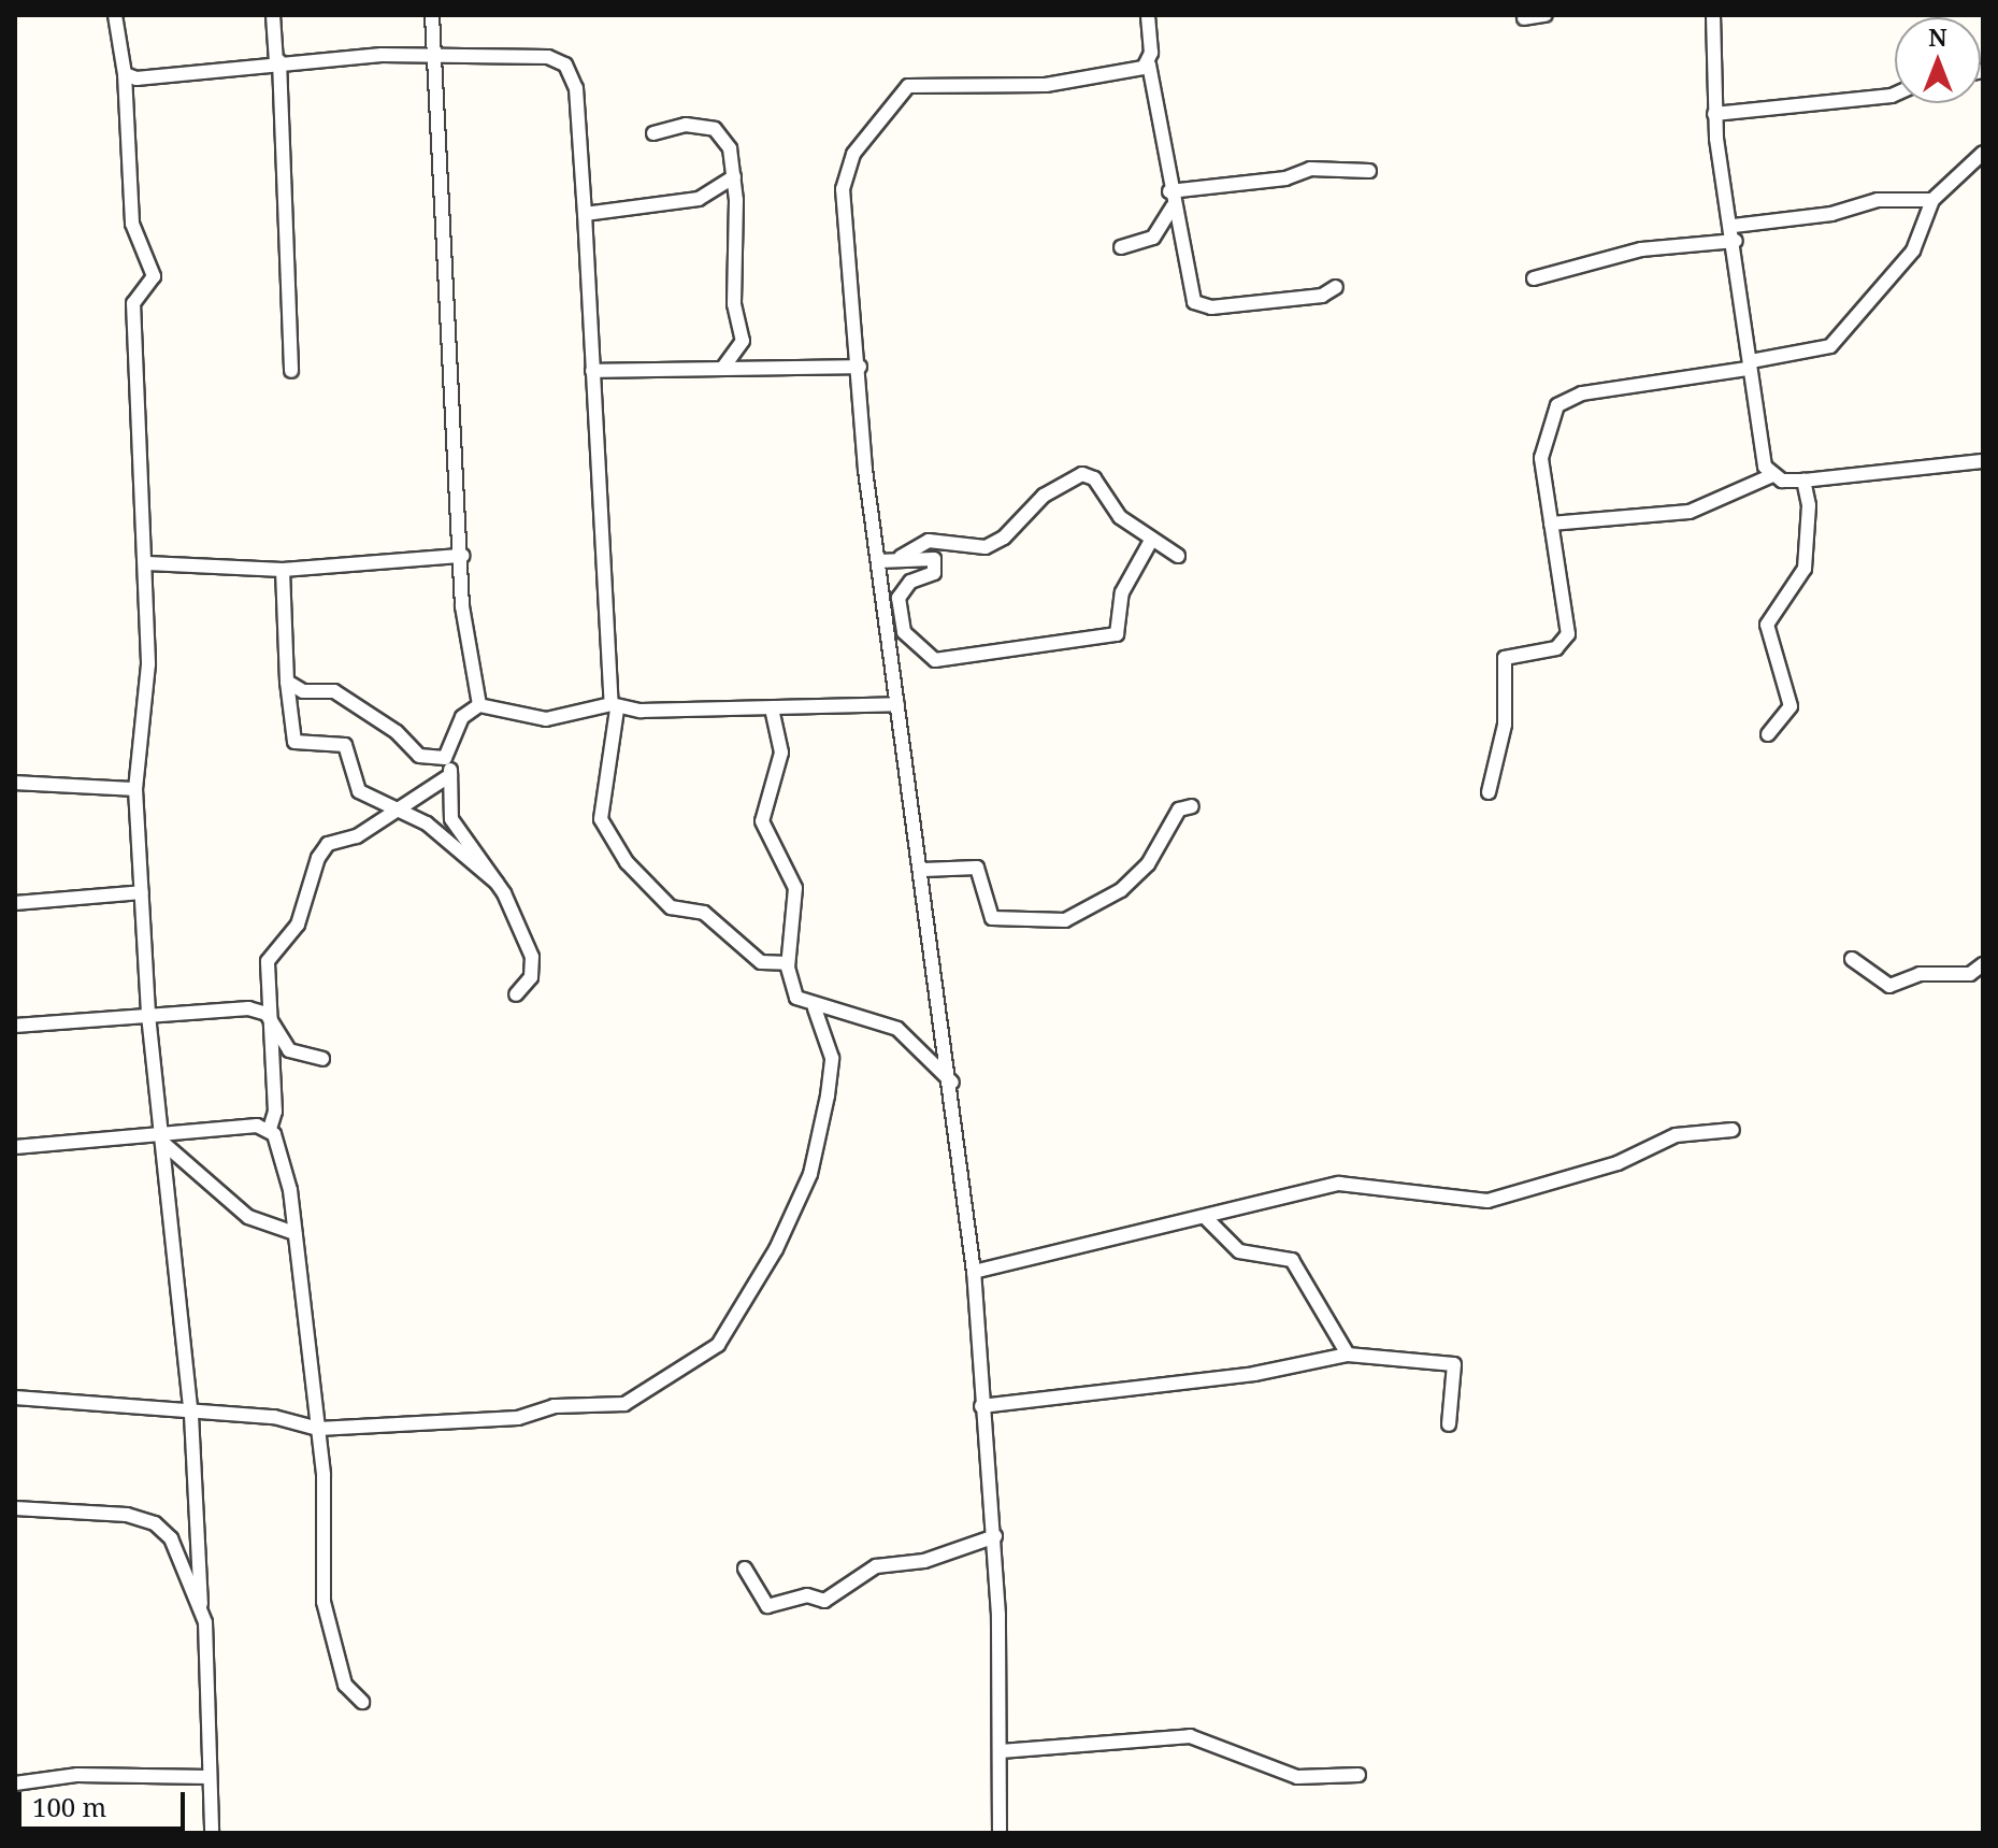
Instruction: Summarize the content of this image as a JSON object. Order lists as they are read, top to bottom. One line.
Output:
{"scale_bar":"100 m","north":"top"}
